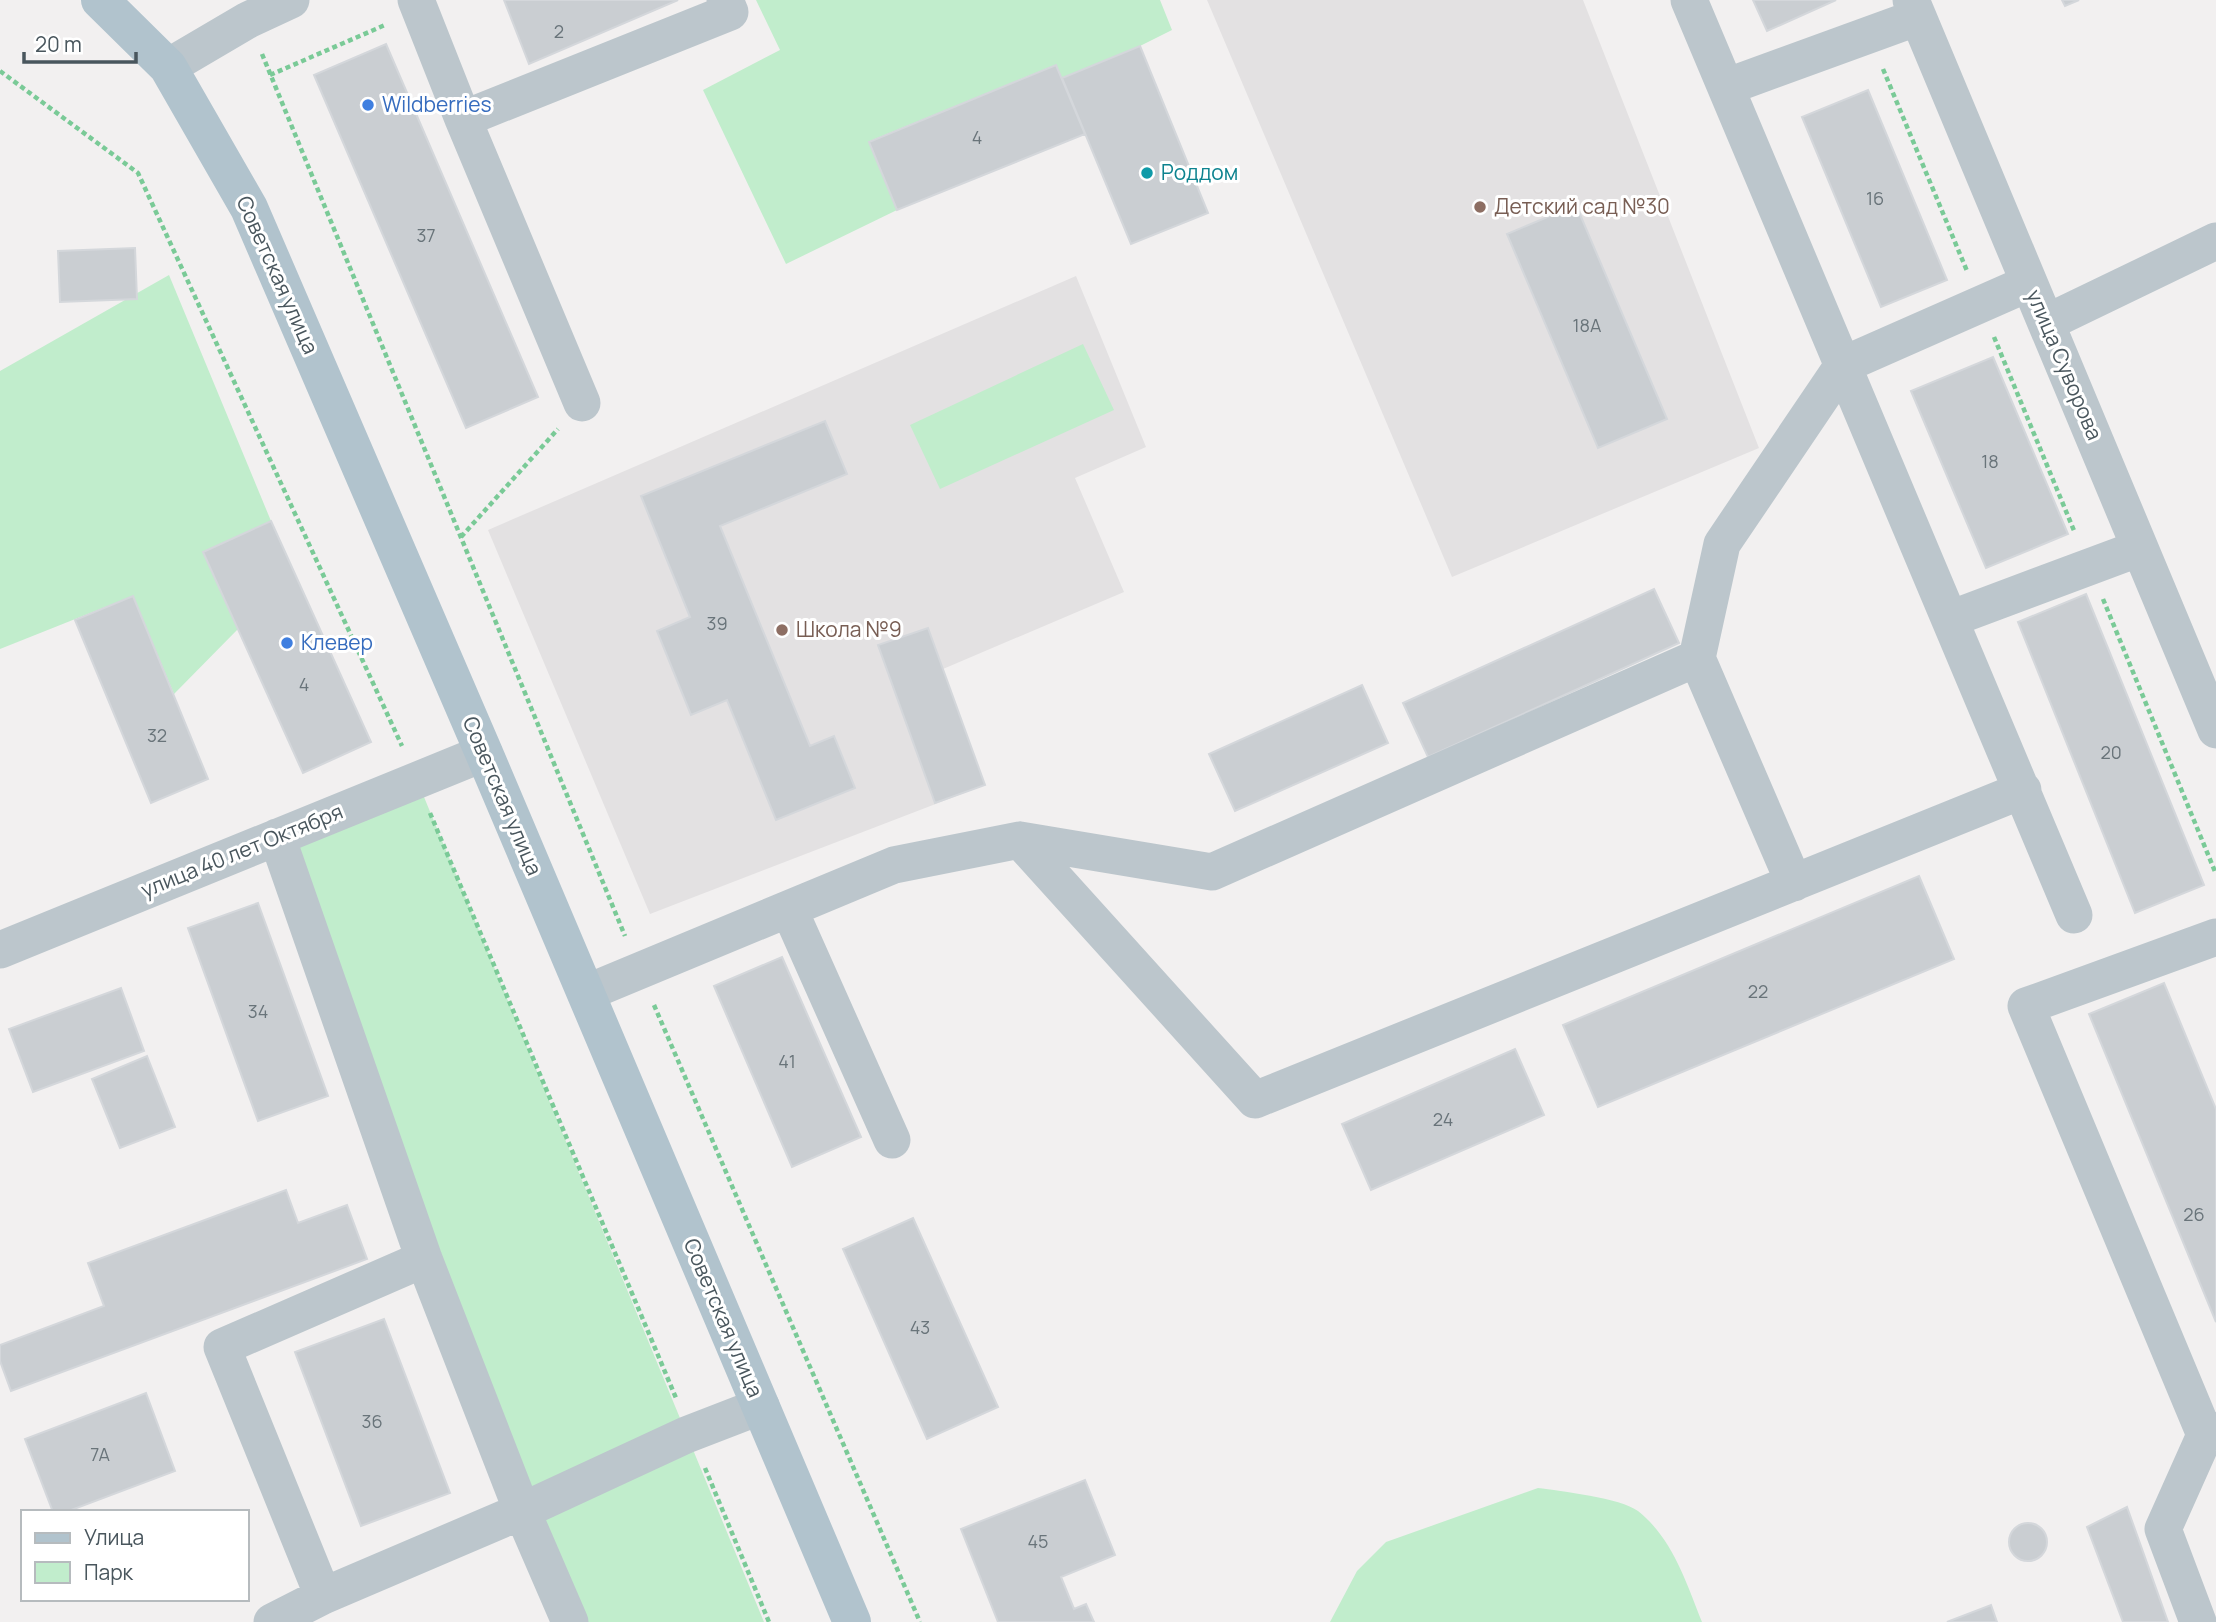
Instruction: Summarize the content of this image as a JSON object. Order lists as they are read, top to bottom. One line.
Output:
{"streets":{"main road":["Советская улица"],"street":["улица Суворова","улица 40 лет Октября"]},"crossings":[["Советская улица","улица 40 лет Октября"]],"places":["Wildberries","Роддом","Детский сад №30","Школа №9","Клевер"],"house_numbers":["2","4","16","37","18А","18","39","4","32","20","22","34","41","24","26","43","36","7А","45"],"legend":["Улица","Парк"],"scale_bar":"20 m"}
